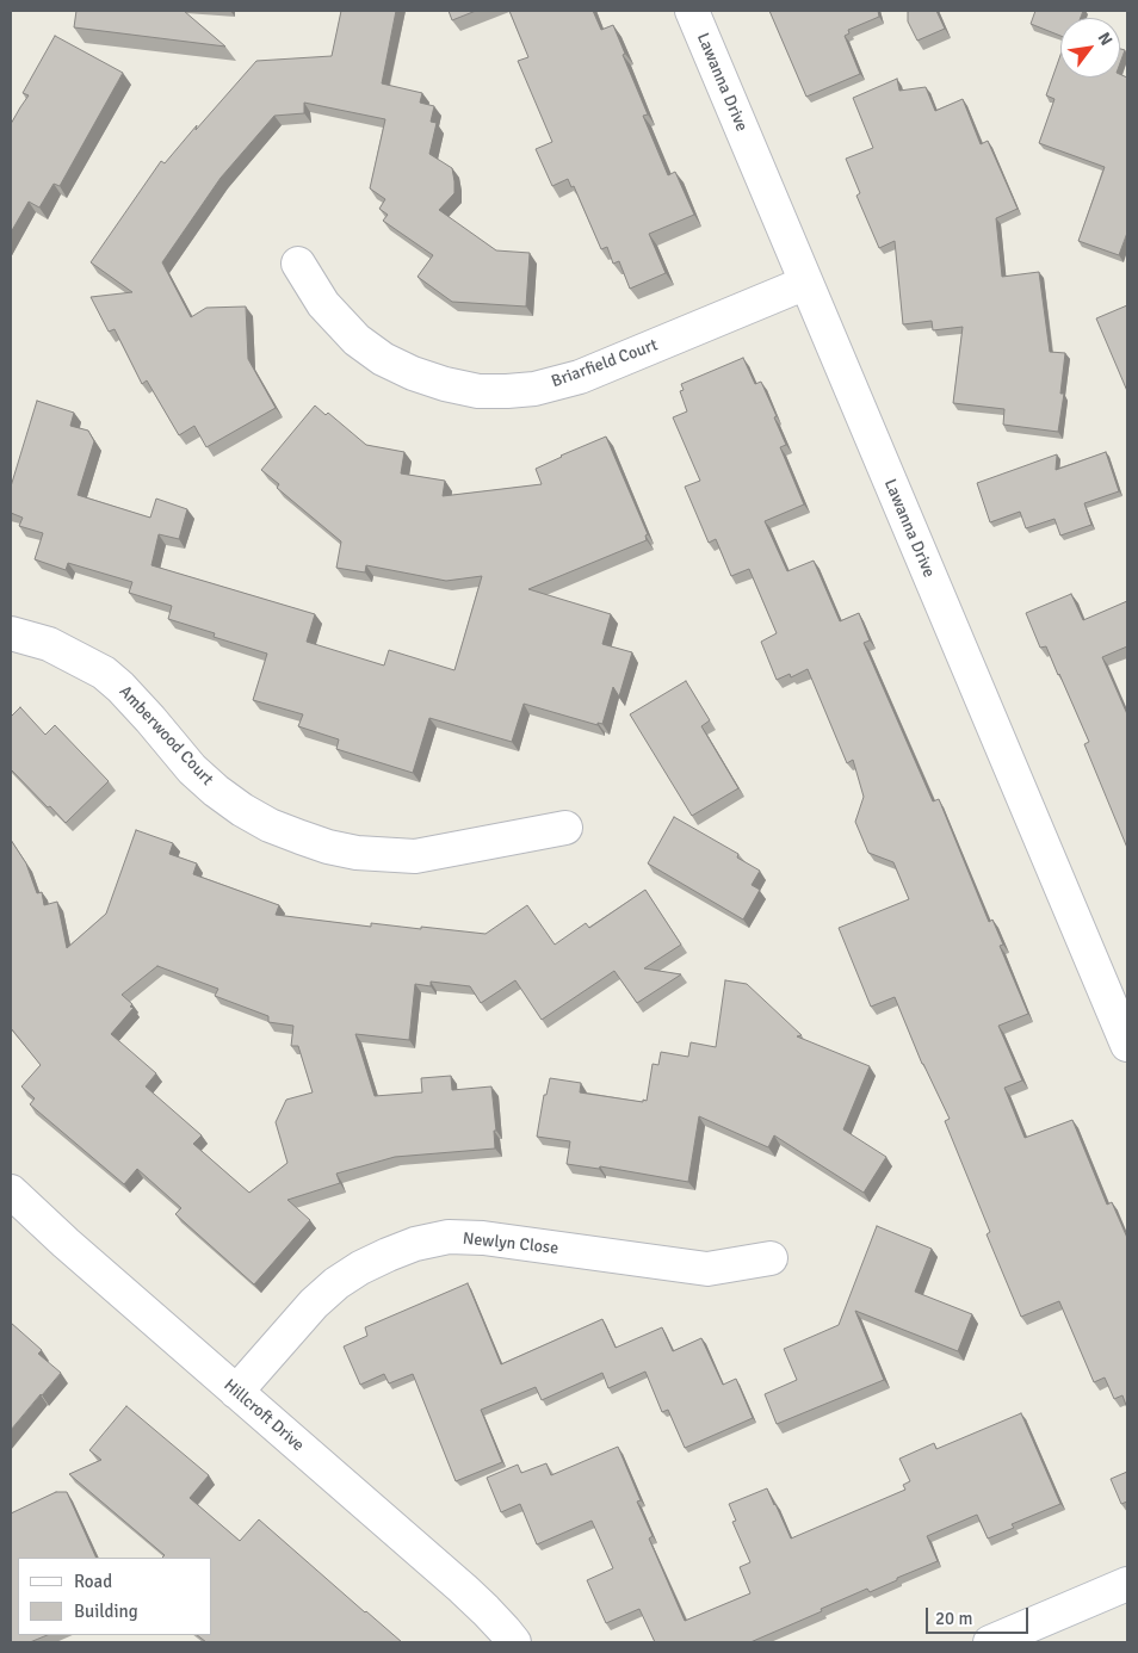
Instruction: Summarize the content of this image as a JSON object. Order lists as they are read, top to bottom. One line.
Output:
{"streets":{"street":["Lawanna Drive","Briarfield Court","Amberwood Court","Newlyn Close","Hillcroft Drive"]},"crossings":[["Lawanna Drive","Briarfield Court"],["Newlyn Close","Hillcroft Drive"]],"legend":["Road","Building"],"scale_bar":"20 m","north":"top right"}
